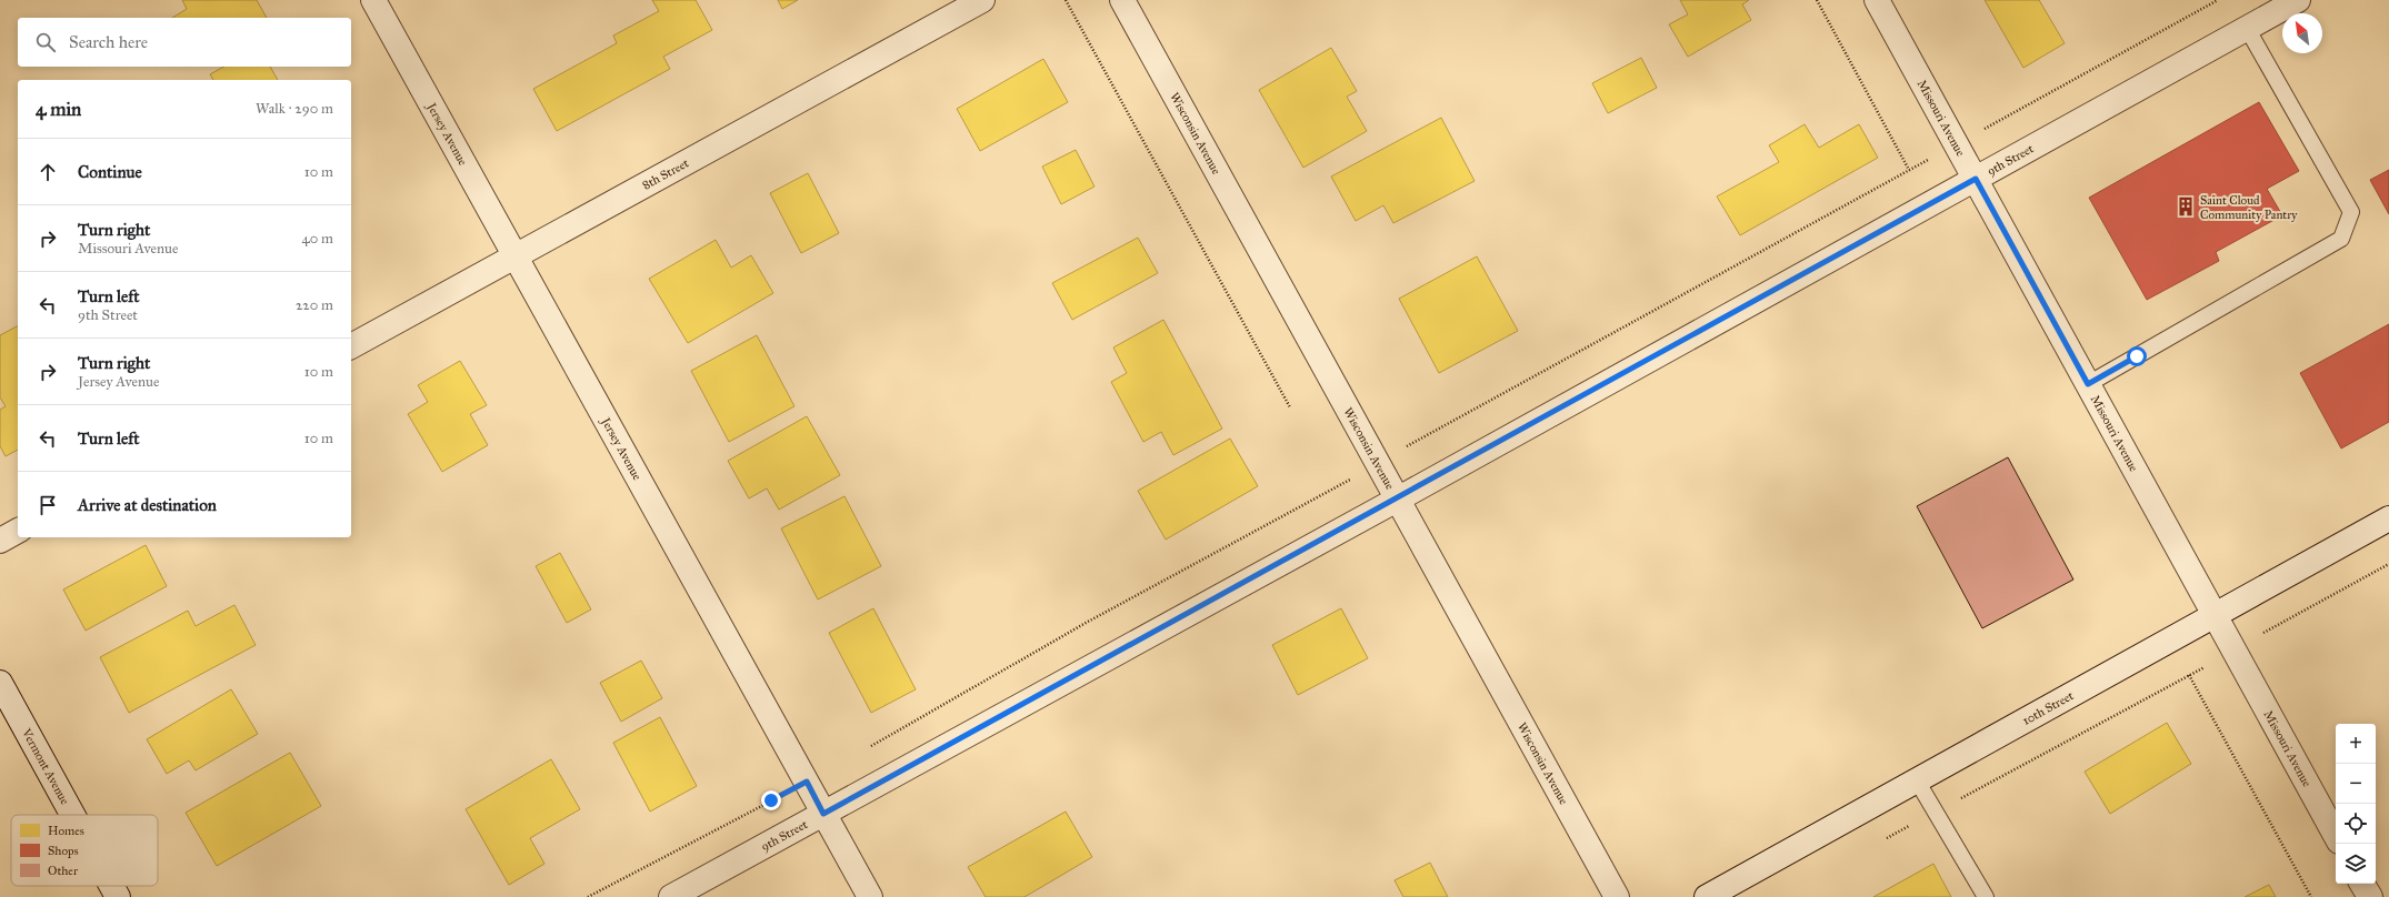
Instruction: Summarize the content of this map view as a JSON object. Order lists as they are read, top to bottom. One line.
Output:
{"streets":{"street":["Missouri Avenue","Wisconsin Avenue","Jersey Avenue","9th Street","8th Street","10th Street","Vermont Avenue"]},"crossings":[["Missouri Avenue","9th Street"],["Missouri Avenue","10th Street"],["Wisconsin Avenue","9th Street"],["Jersey Avenue","9th Street"],["Jersey Avenue","8th Street"]],"places":{"building":["Saint Cloud Community Pantry"]},"legend":["Homes","Shops","Other"],"north":"top left","page":{"search":"Search here","heading":["4 min","Walk · 290 m"],"list":[["Continue","10 m"],["Turn right","Missouri Avenue","40 m"],["Turn left","9th Street","220 m"],["Turn right","Jersey Avenue","10 m"],["Turn left","10 m"],"Arrive at destination"],"map_buttons":["+","−"]}}
